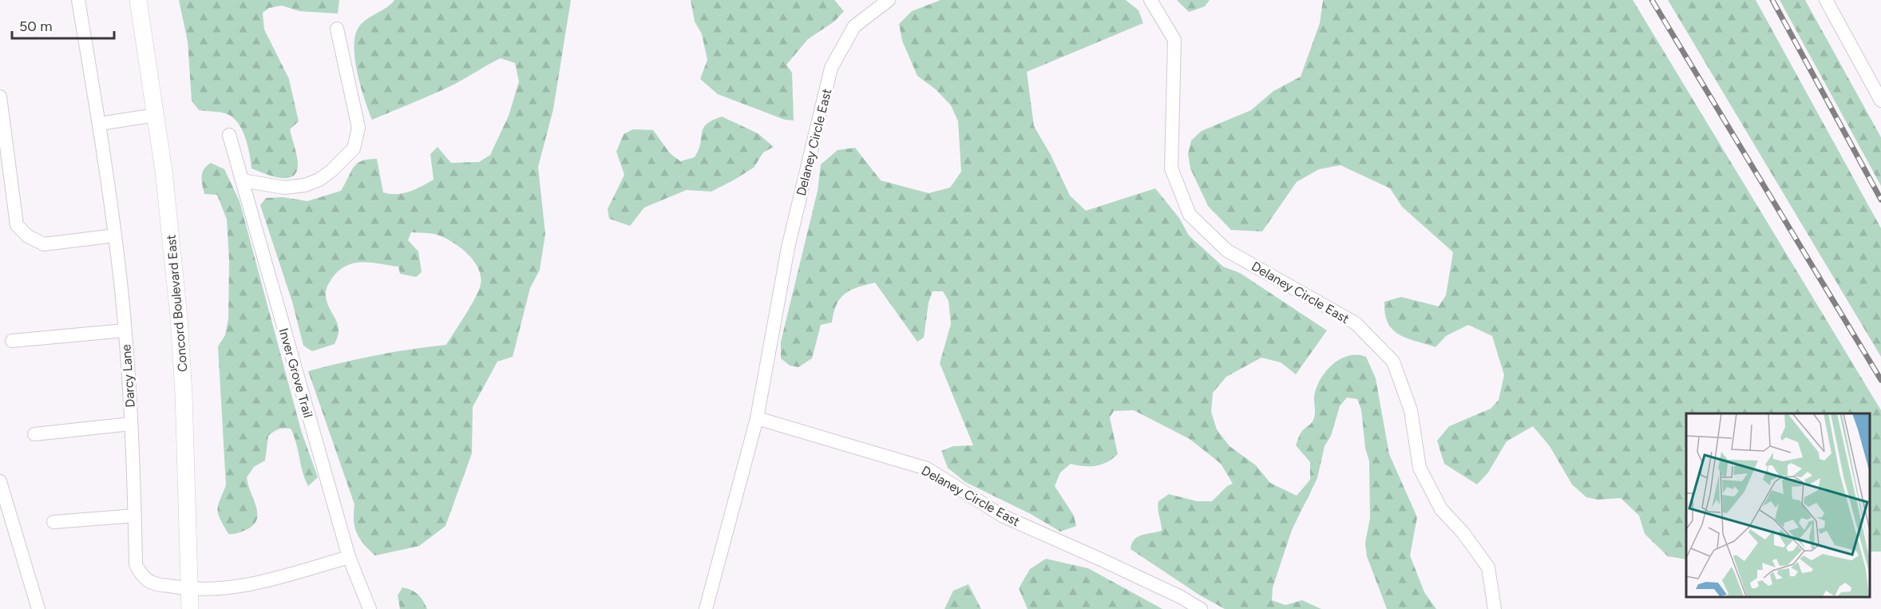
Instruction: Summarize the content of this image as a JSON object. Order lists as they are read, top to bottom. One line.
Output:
{"streets":{"main road":["Concord Boulevard East"],"street":["Delaney Circle East","Inver Grove Trail","Darcy Lane"]},"crossings":[["Concord Boulevard East","Darcy Lane"],["Inver Grove Trail","Darcy Lane"]],"scale_bar":"50 m"}
